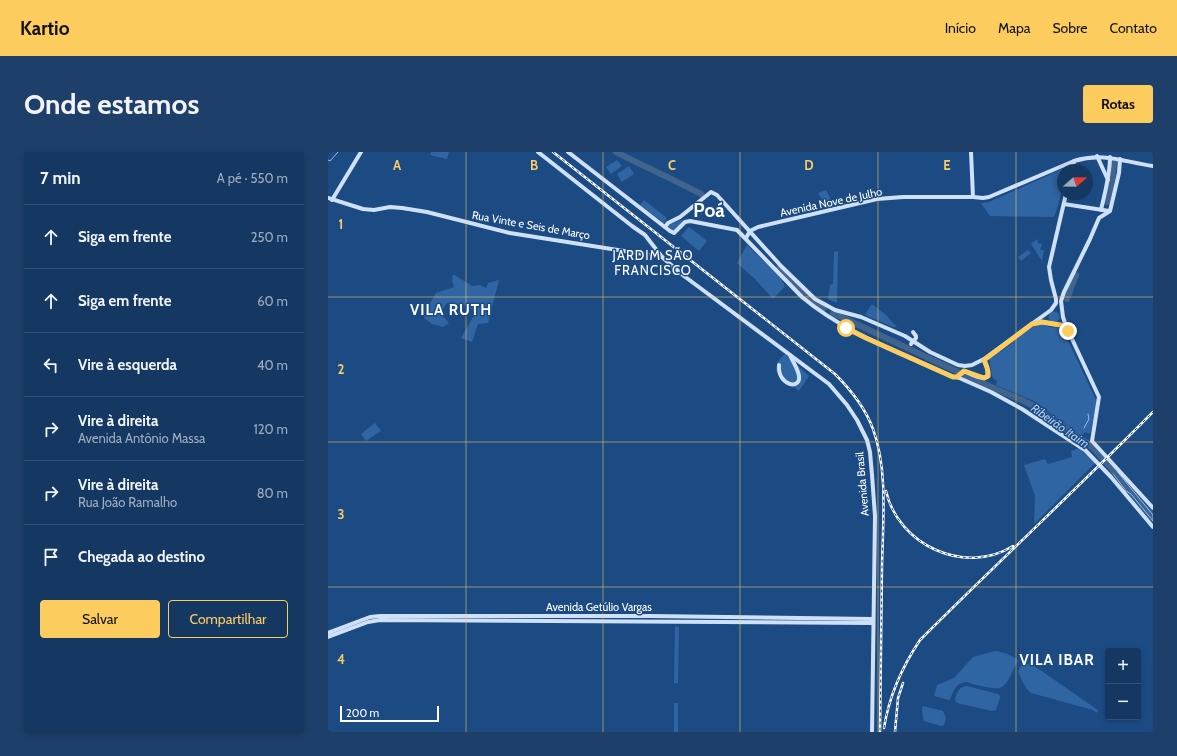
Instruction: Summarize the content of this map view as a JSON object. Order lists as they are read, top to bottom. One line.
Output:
{"streets":{"main road":["Avenida Nove de Julho","Rua Vinte e Seis de Março","Avenida Brasil","Avenida Getúlio Vargas"]},"crossings":[["Rua Vinte e Seis de Março","Avenida Brasil"],["Avenida Brasil","Avenida Getúlio Vargas"]],"districts":["Poá","JARDIM SÃO FRANCISCO","VILA RUTH","VILA IBAR"],"water":["Ribeirão Itaim"],"scale_bar":"200 m","north":"right","page":{"header":"Kartio","nav":["Início","Mapa","Sobre","Contato"],"buttons":["Rotas",["Salvar","Compartilhar"]],"title":"Onde estamos","heading":["7 min","A pé · 550 m"],"list":[["Siga em frente","250 m"],["Siga em frente","60 m"],["Vire à esquerda","40 m"],["Vire à direita","Avenida Antônio Massa","120 m"],["Vire à direita","Rua João Ramalho","80 m"],"Chegada ao destino"],"map_buttons":["+","−"],"scale":"200 m"},"grid":{"columns":["A","B","C","D","E"],"rows":["1","2","3","4"]}}
